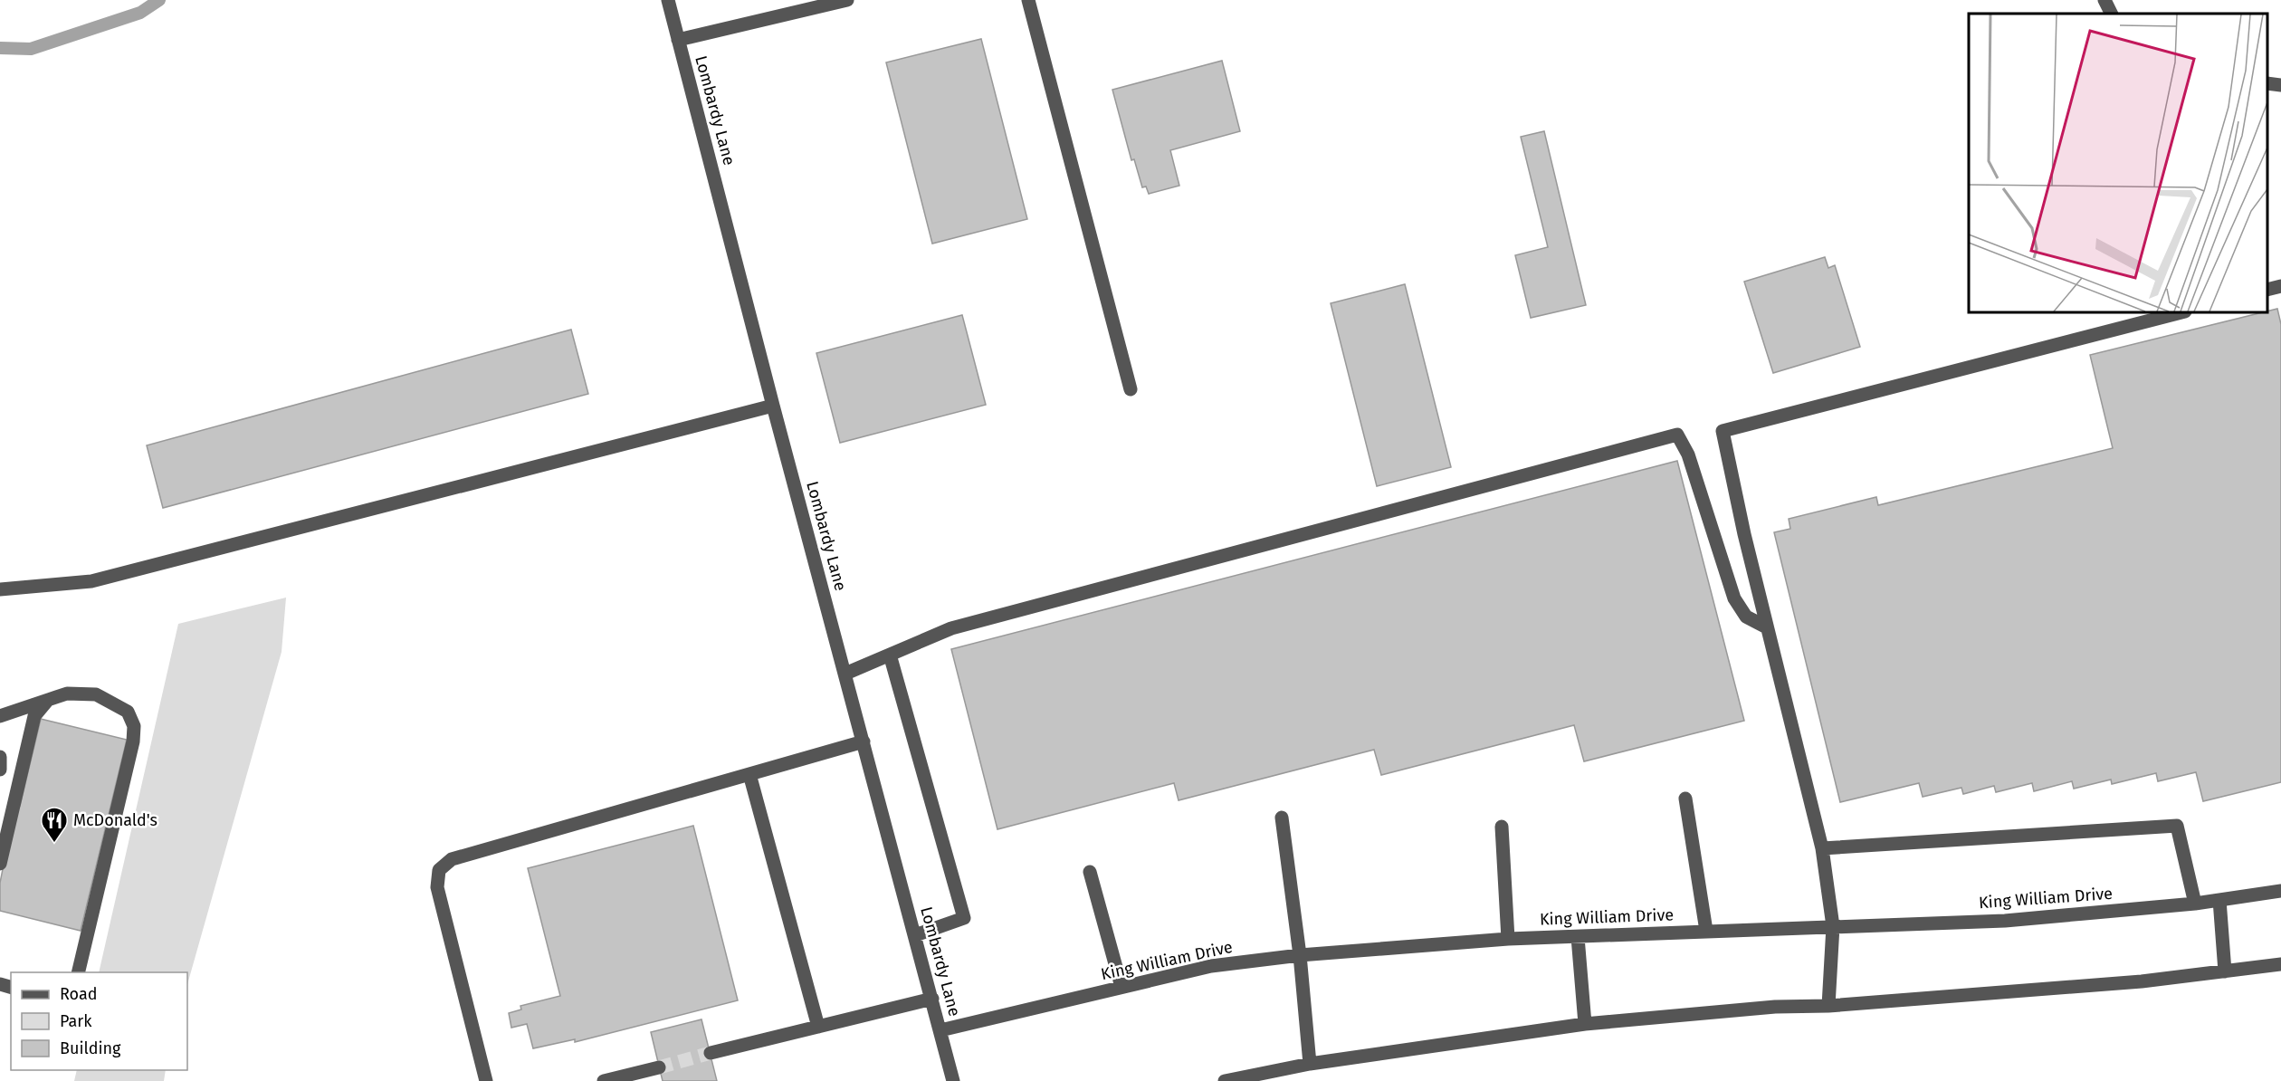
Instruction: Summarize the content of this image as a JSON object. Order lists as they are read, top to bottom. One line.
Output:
{"streets":{"street":["Lombardy Lane","King William Drive"]},"crossings":[["Lombardy Lane","King William Drive"]],"places":{"restaurant":["McDonald's"]},"legend":["Road","Park","Building"]}
